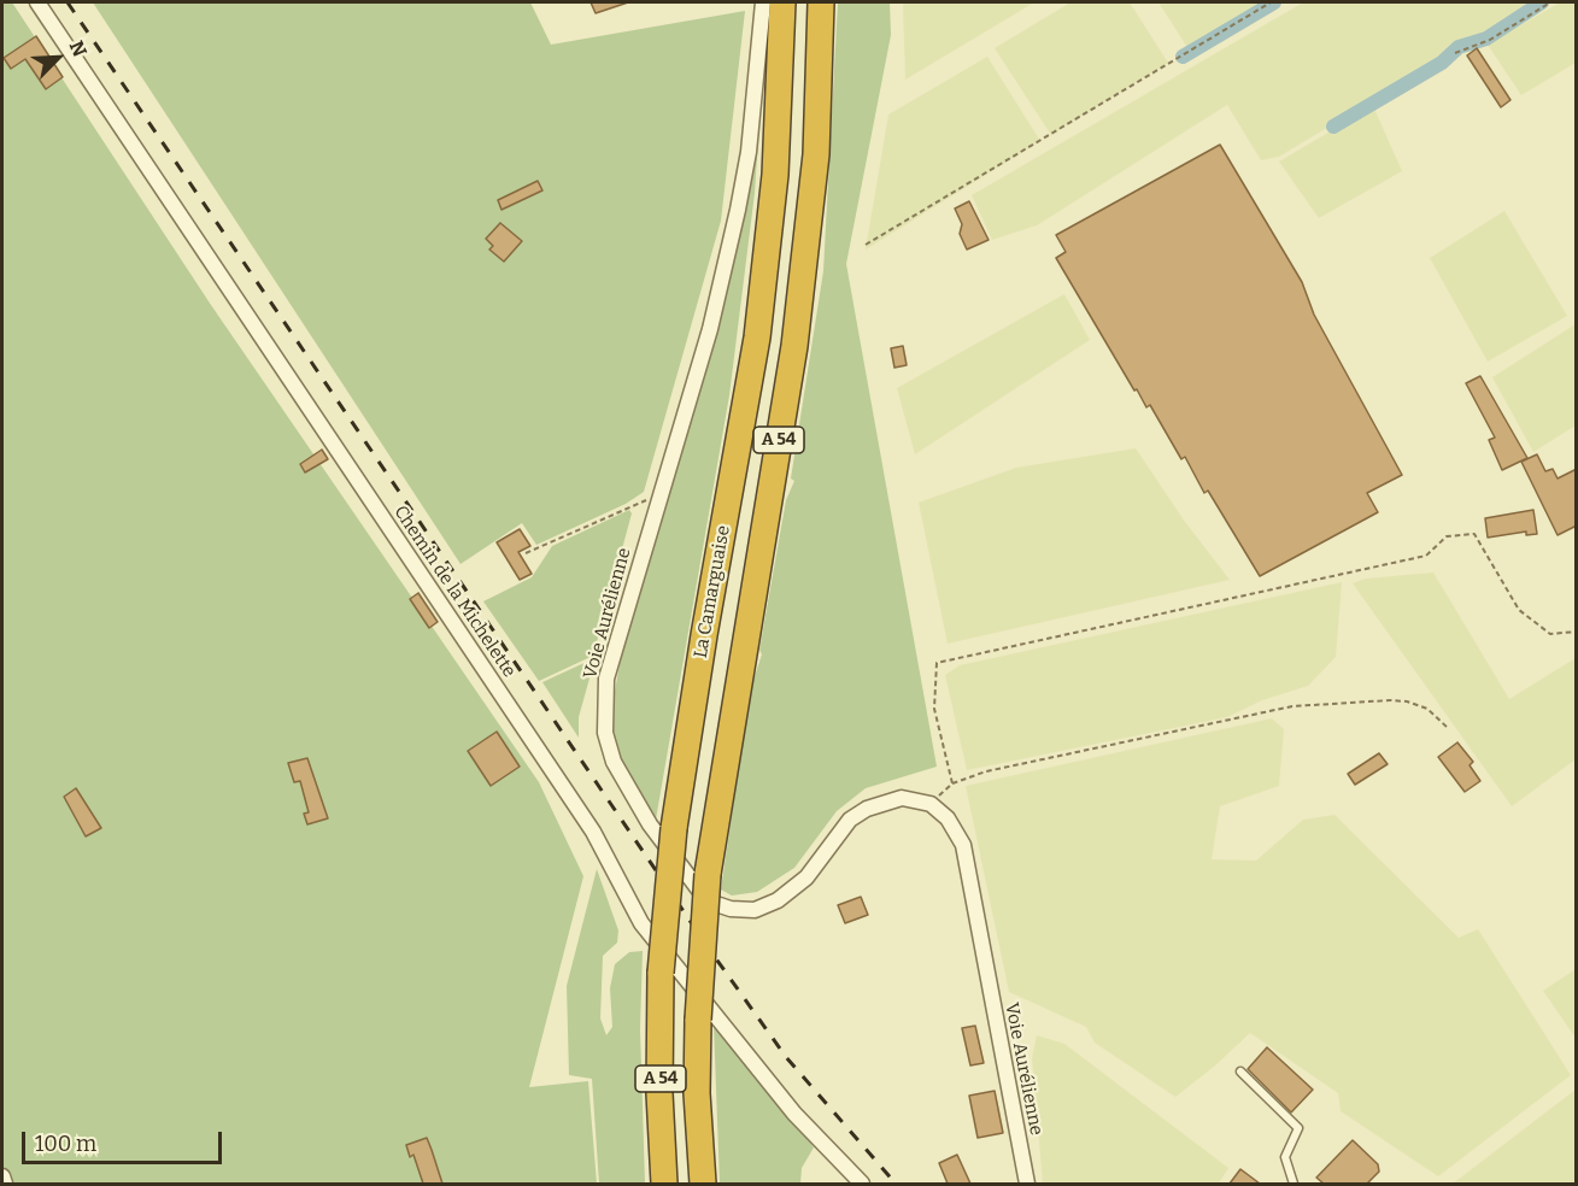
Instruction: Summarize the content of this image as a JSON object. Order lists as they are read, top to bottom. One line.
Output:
{"streets":{"highway":["A 54","La Camarguaise"],"street":["Chemin de la Michelette","Voie Aurélienne"]},"scale_bar":"100 m","north":"top right"}
